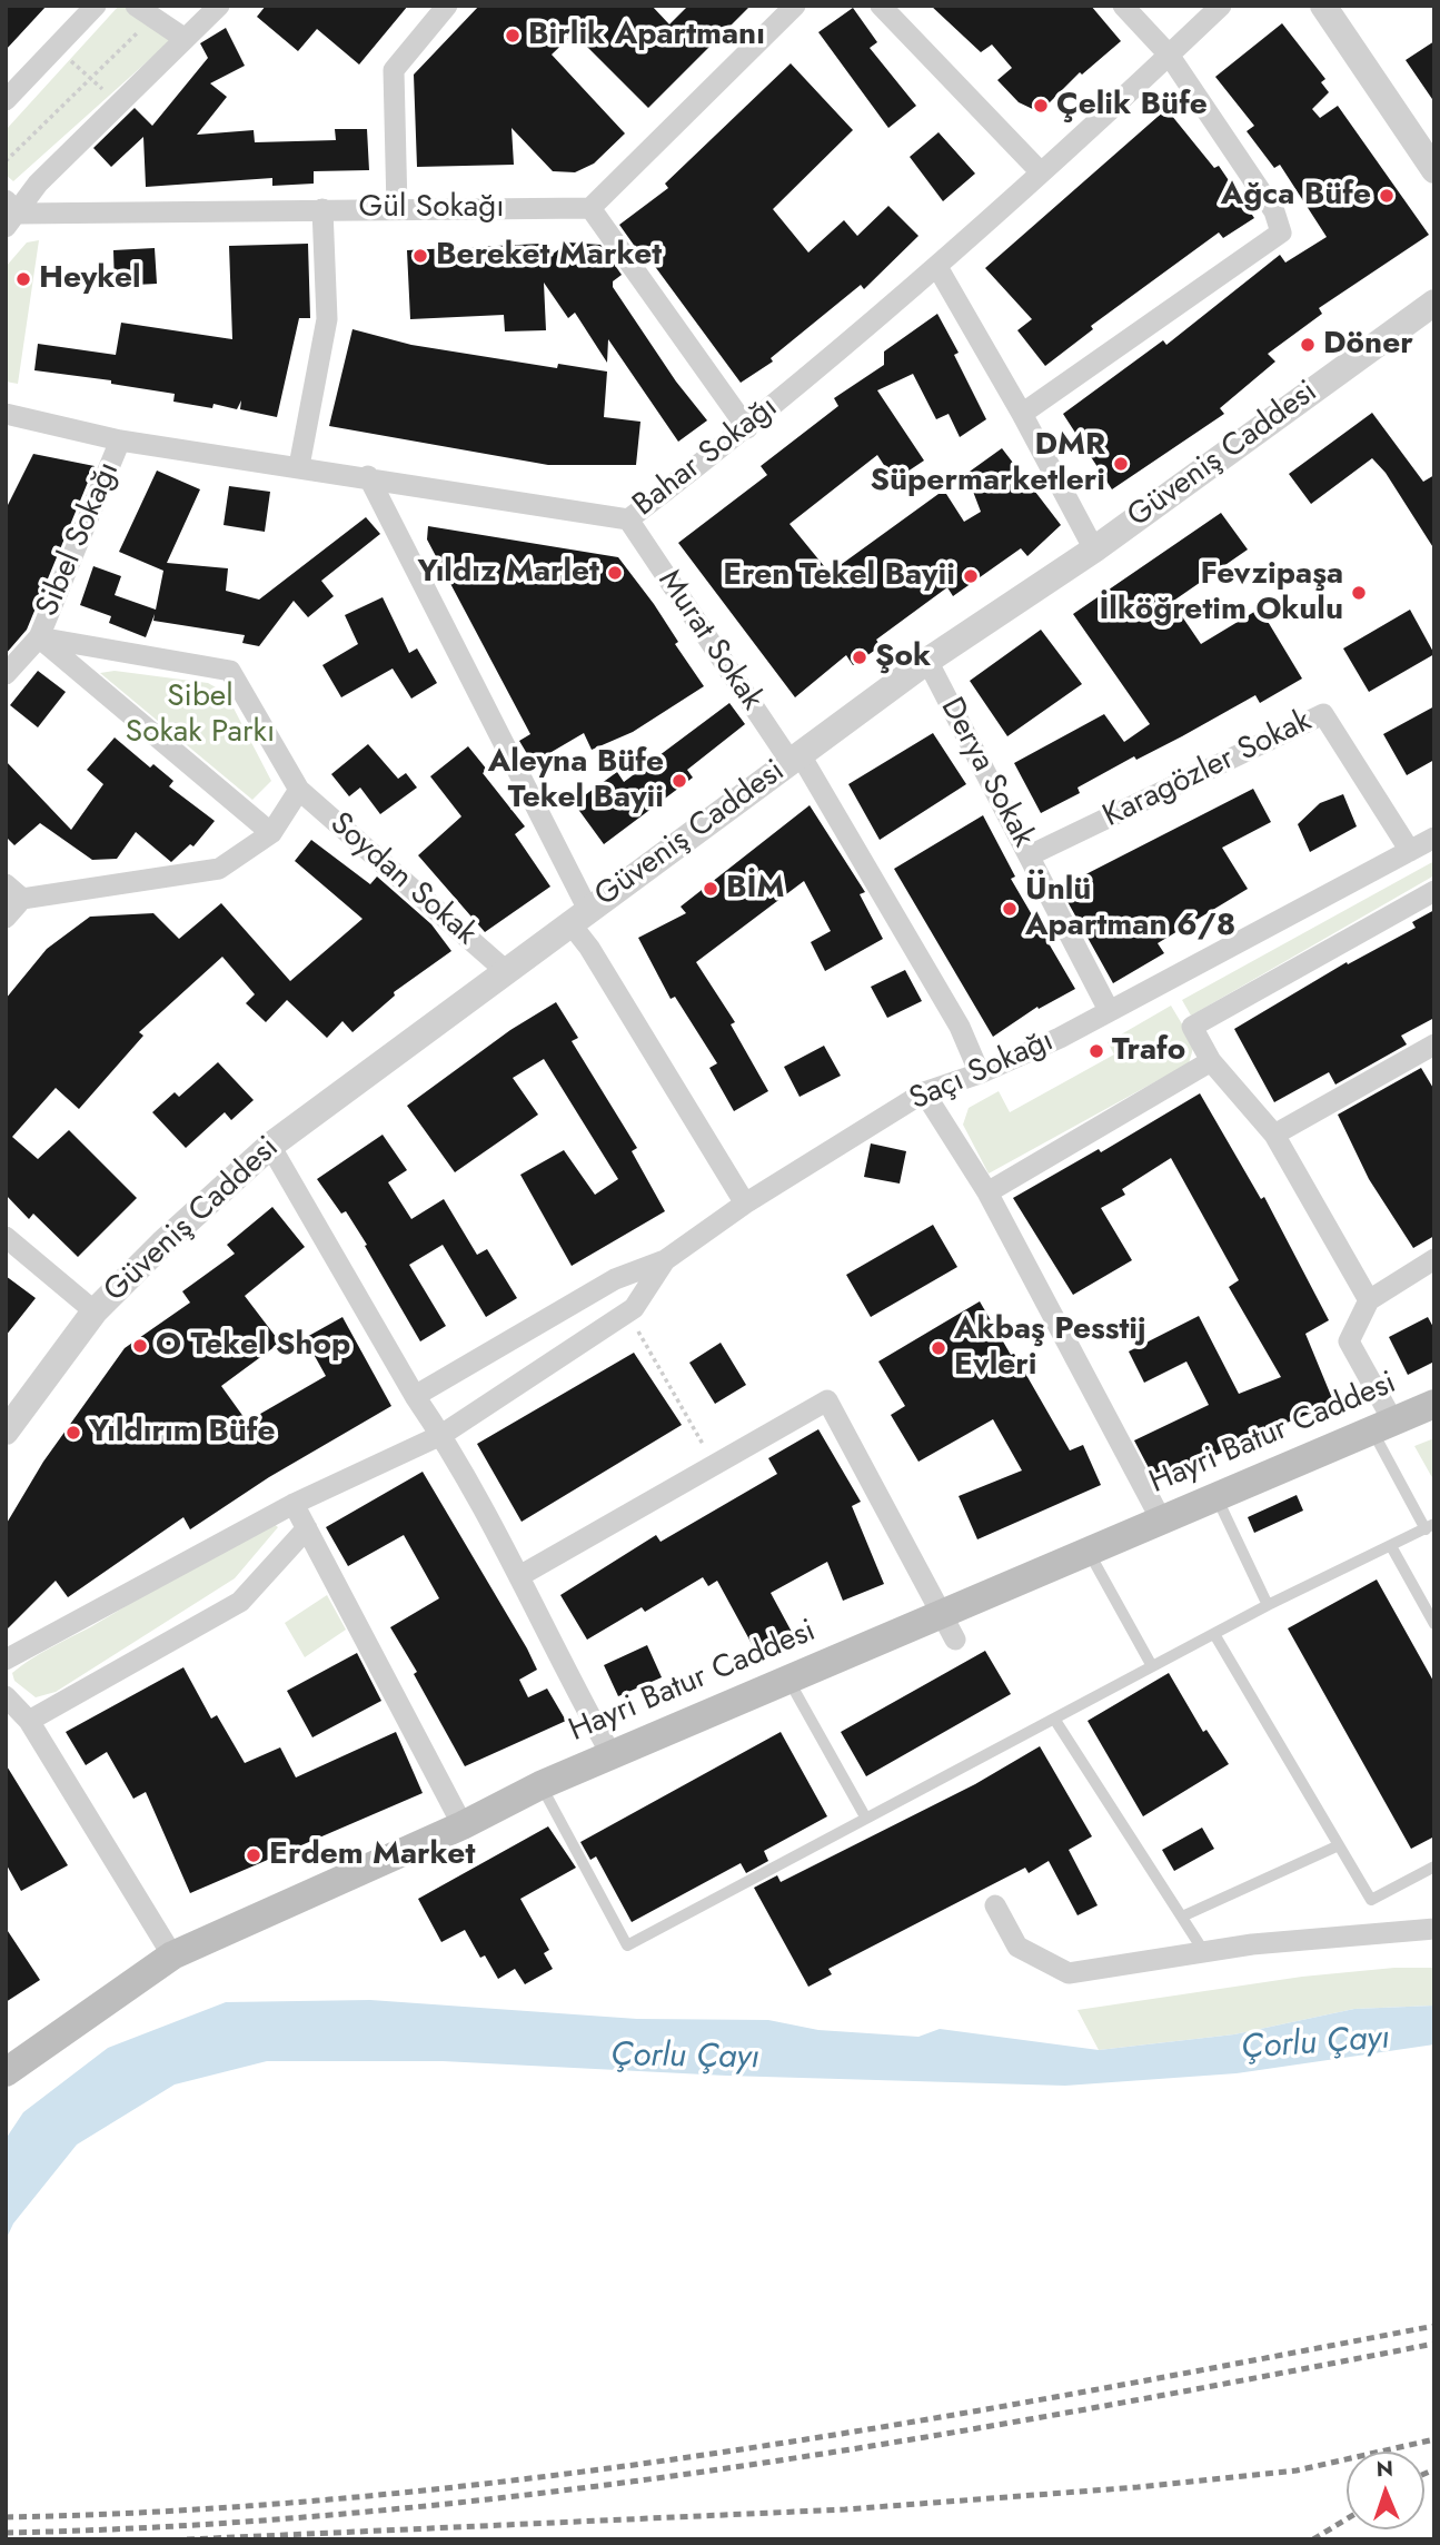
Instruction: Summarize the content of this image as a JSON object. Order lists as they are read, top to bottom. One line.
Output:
{"streets":{"main road":["Hayri Batur Caddesi"],"street":["Gül Sokağı","Güveniş Caddesi","Bahar Sokağı","Sibel Sokağı","Murat Sokak","Karagözler Sokak","Derya Sokak","Soydan Sokak","Saçı Sokağı"]},"crossings":[["Güveniş Caddesi","Murat Sokak"],["Güveniş Caddesi","Derya Sokak"],["Güveniş Caddesi","Soydan Sokak"],["Bahar Sokağı","Sibel Sokağı"],["Bahar Sokağı","Murat Sokak"],["Sibel Sokağı","Soydan Sokak"],["Murat Sokak","Saçı Sokağı"],["Karagözler Sokak","Derya Sokak"],["Karagözler Sokak","Saçı Sokağı"],["Derya Sokak","Saçı Sokağı"]],"water":["Çorlu Çayı"],"parks":["Sibel Sokak Parkı"],"places":["Birlik Apartmanı","Çelik Büfe","Ağca Büfe","Bereket Market","Heykel","Döner","DMR Süpermarketleri","Yıldız Marlet","Eren Tekel Bayii","Fevzipaşa İlköğretim Okulu","Şok","Aleyna Büfe Tekel Bayii","BİM","Ünlü Apartman 6/8","Trafo","O Tekel Shop","Akbaş Pesstij Evleri","Yıldırım Büfe","Erdem Market"],"north":"top"}
